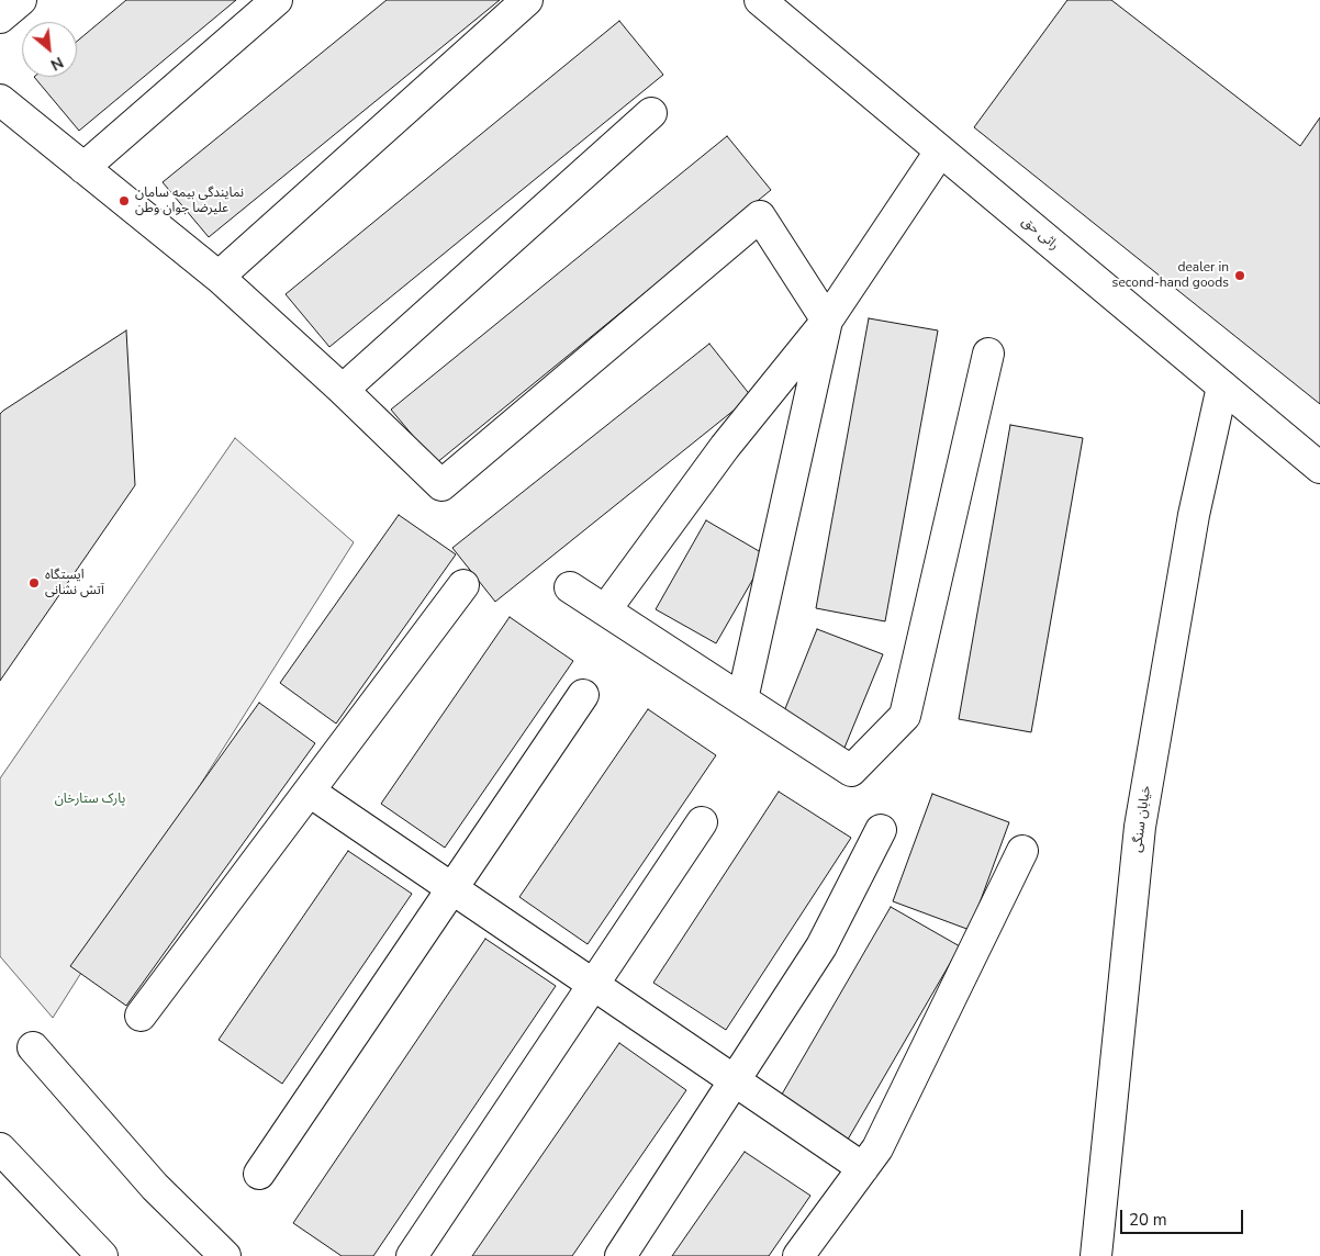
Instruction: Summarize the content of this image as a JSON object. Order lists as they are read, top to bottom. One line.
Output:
{"streets":{"street":["راثی حق","خیابان سنگی"]},"crossings":[["راثی حق","خیابان سنگی"]],"parks":["پارک ستارخان"],"places":["نمایندگی بیمه سامان علیرضا جوان وطن","dealer in second-hand goods","ایستگاه آتش نشانی"],"scale_bar":"20 m","north":"bottom right"}
